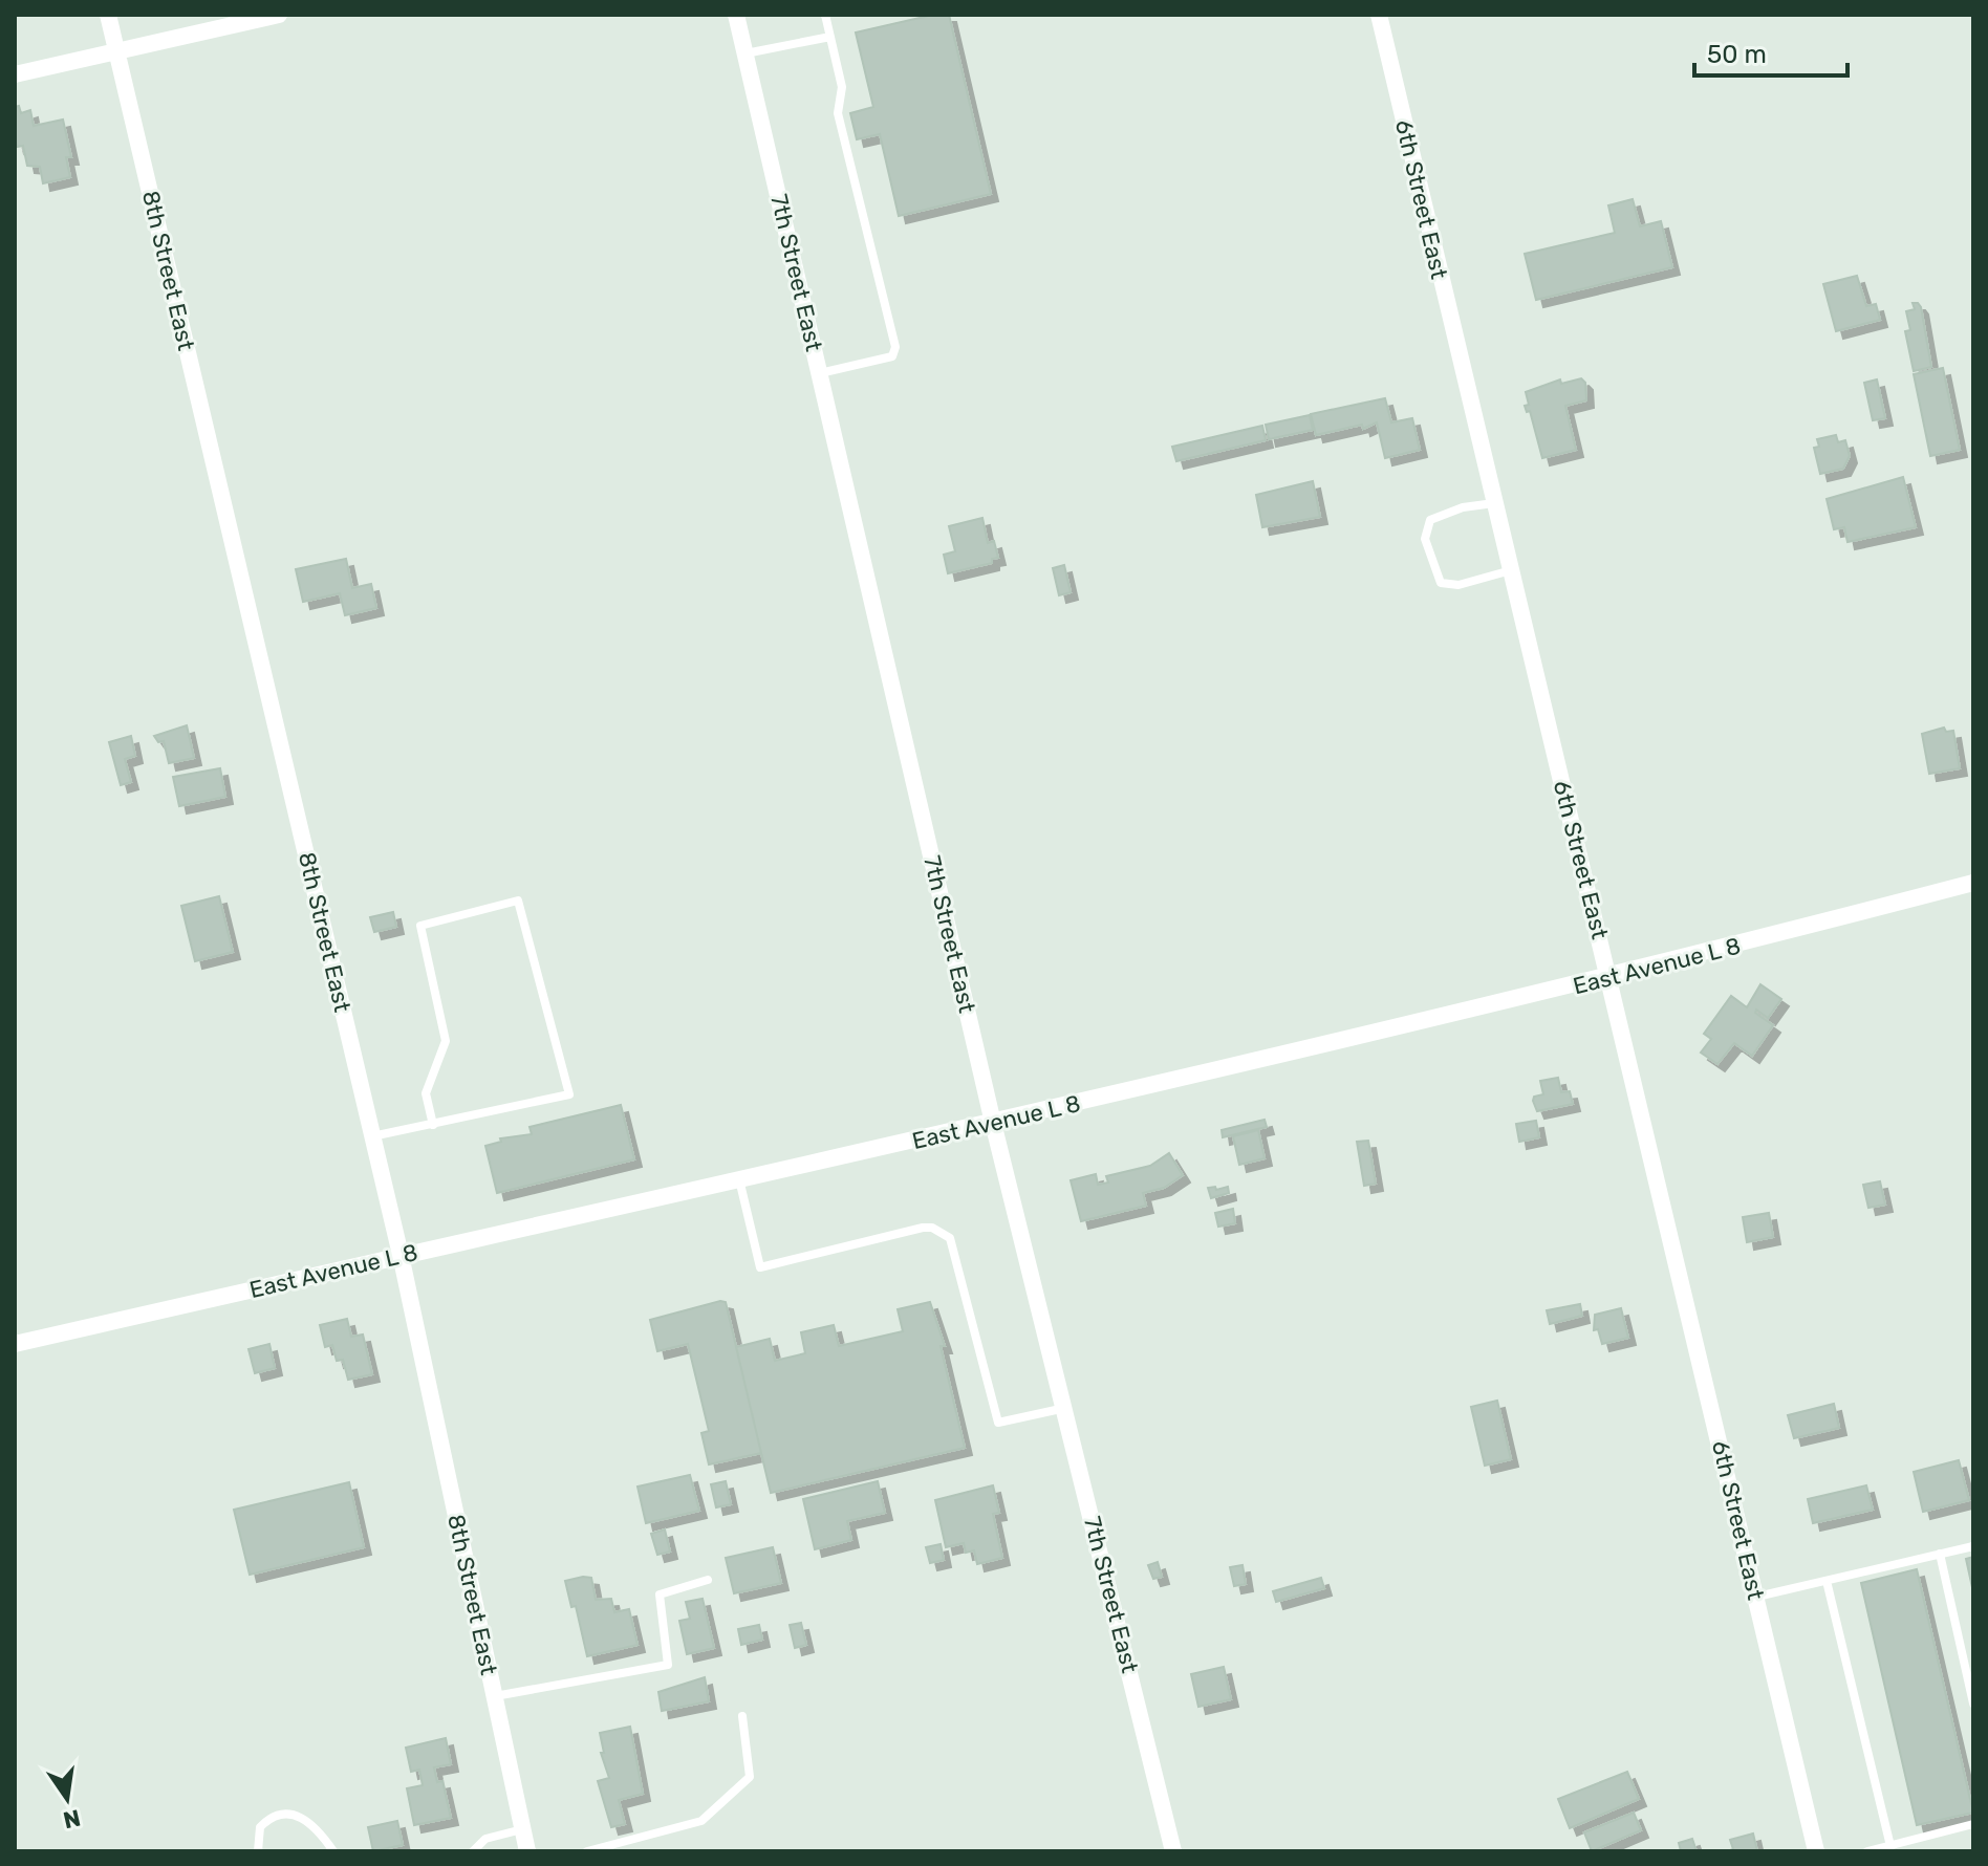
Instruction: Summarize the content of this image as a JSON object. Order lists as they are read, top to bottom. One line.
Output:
{"streets":{"street":["6th Street East","8th Street East","7th Street East","East Avenue L 8"]},"crossings":[["6th Street East","East Avenue L 8"],["8th Street East","East Avenue L 8"],["7th Street East","East Avenue L 8"]],"scale_bar":"50 m","north":"bottom"}
